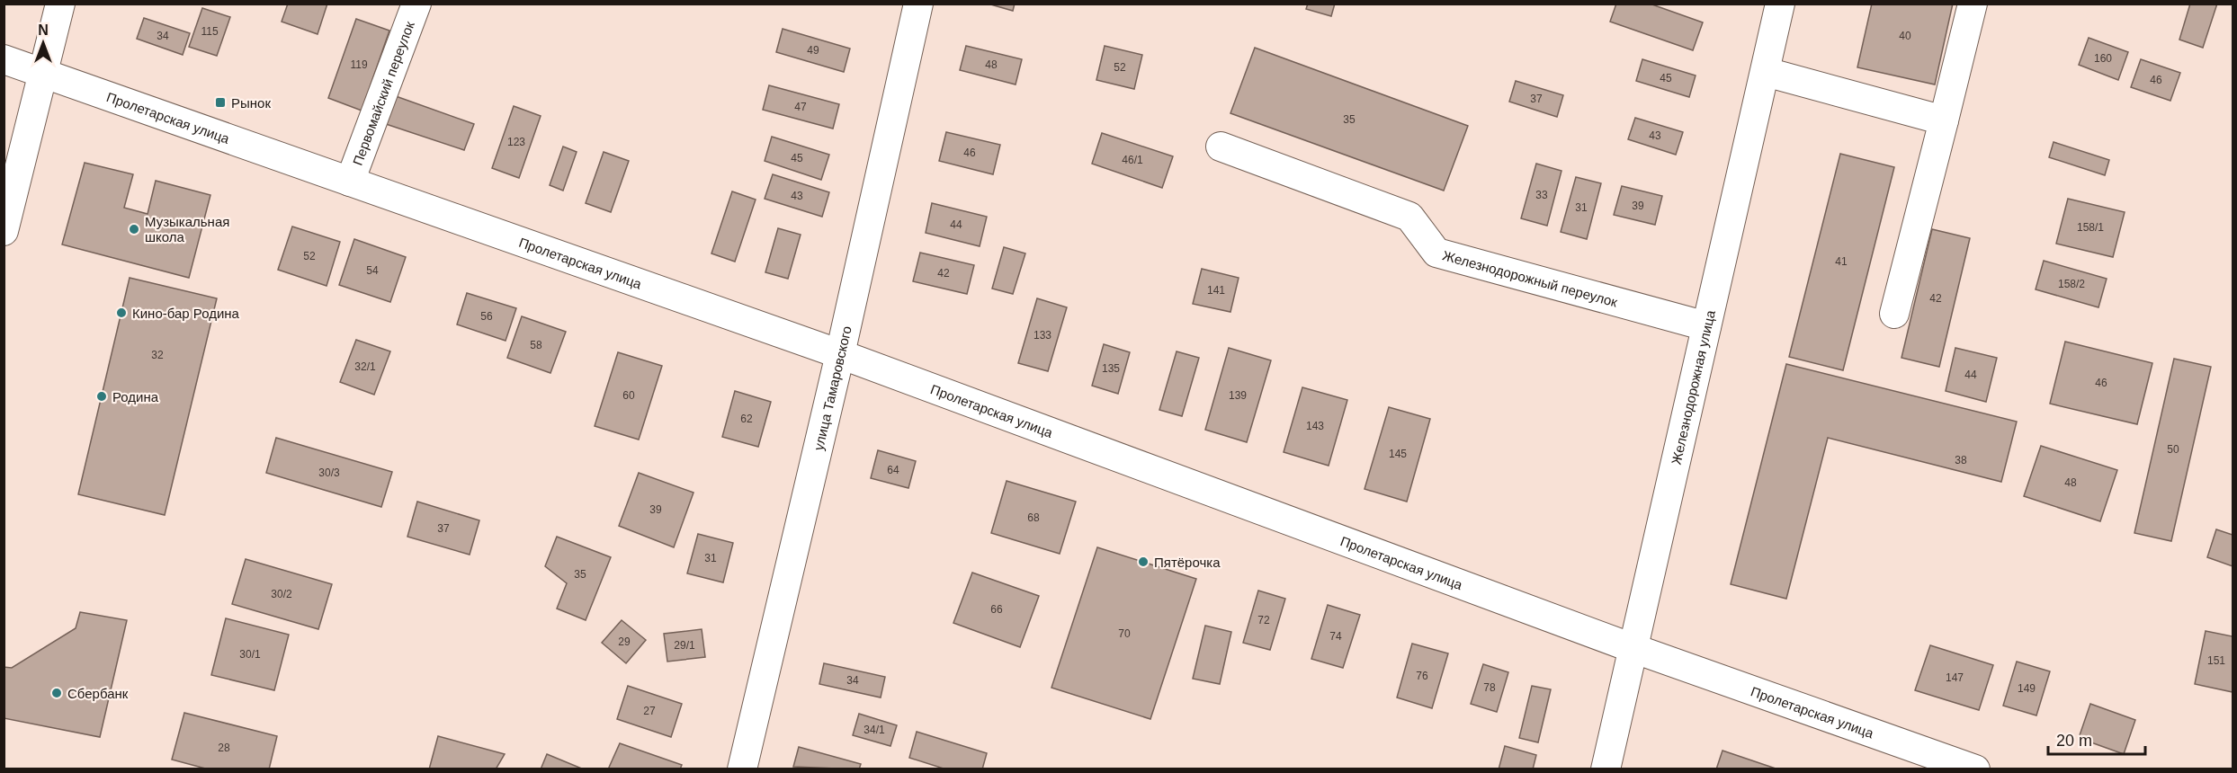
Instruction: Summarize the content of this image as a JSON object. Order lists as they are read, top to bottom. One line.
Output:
{"streets":{"street":["Первомайский переулок","Пролетарская улица","Железнодорожный переулок","Железнодорожная улица","улица Тамаровского"]},"crossings":[["Первомайский переулок","Пролетарская улица"],["Пролетарская улица","Железнодорожная улица"],["Пролетарская улица","улица Тамаровского"],["Железнодорожный переулок","Железнодорожная улица"]],"places":{"transit":["Рынок"],"other":["Музыкальная школа","Кино-бар Родина","Родина","Пятёрочка","Сбербанк"]},"house_numbers":["115","34","40","49","160","119","48","52","45","46","37","47","35","43","123","46","45","46/1","33","43","39","31","44","158/1","52","41","54","42","158/2","141","42","56","133","58","32","32/1","135","44","46","60","139","62","143","50","145","38","64","30/3","48","39","68","37","31","35","30/2","66","72","70","74","29","29/1","30/1","151","76","147","34","78","149","27","34/1","28"],"scale_bar":"20 m","north":"top"}
